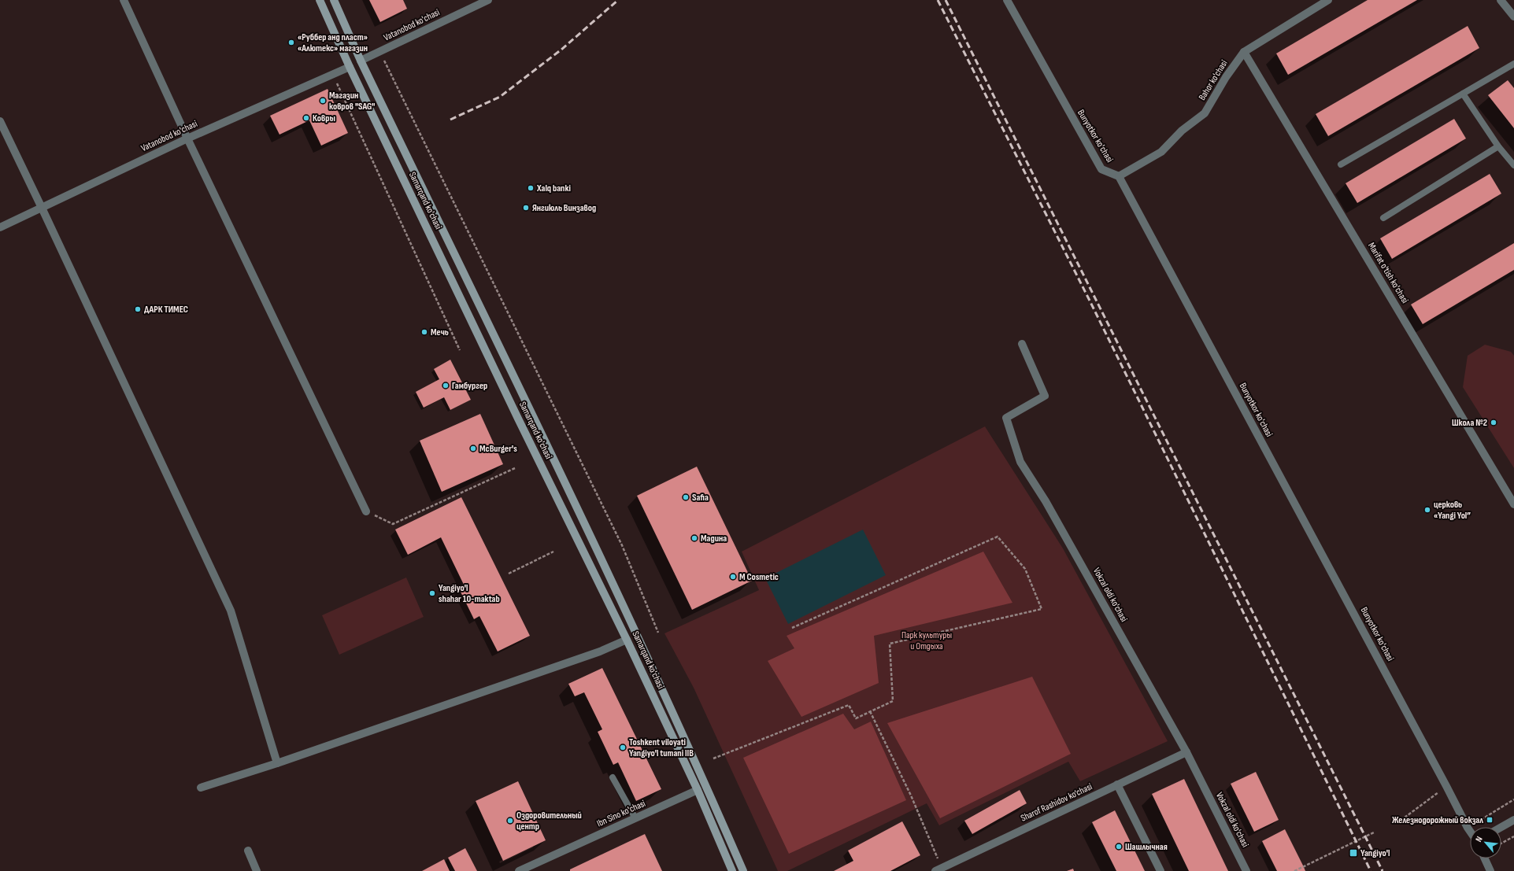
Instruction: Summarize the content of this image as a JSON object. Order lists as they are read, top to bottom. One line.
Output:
{"streets":{"main road":["Samarqand ko'chasi"],"street":["Vatanobod ko'chasi","Bahor ko'chasi","Bunyotkor ko'chasi","Marifat o'tish ko'chasi","Vokzal oldi ko'chasi","Sharof Rashidov ko’chasi","Ibn Sino ko'chasi"]},"crossings":[["Vatanobod ko'chasi","Samarqand ko'chasi"],["Bahor ko'chasi","Bunyotkor ko'chasi"],["Bahor ko'chasi","Marifat o'tish ko'chasi"],["Samarqand ko'chasi","Ibn Sino ko'chasi"],["Vokzal oldi ko'chasi","Sharof Rashidov ko’chasi"]],"parks":["Парк культуры и Отдыха"],"places":{"other":["«Руббер анд пласт» «Алютекс» магазин","Магазин ковров \"SAG\"","Ковры","Xalq banki","Янгиюль Винзавод","ДАРК ТИМЕС","Мечь","Гамбургер","Школа №2","McBurger's","Safia","церковь «Yangi Yol”","Мадина","M Cosmetic","Yangiyo'l shahar 10-maktab","Toshkent viloyati Yangiyo'l tumani IIB","Оздоровительный центр","Шашлычная"],"transit":["Железнодорожный вокзал","Yangiyo'l"]},"north":"top left"}
